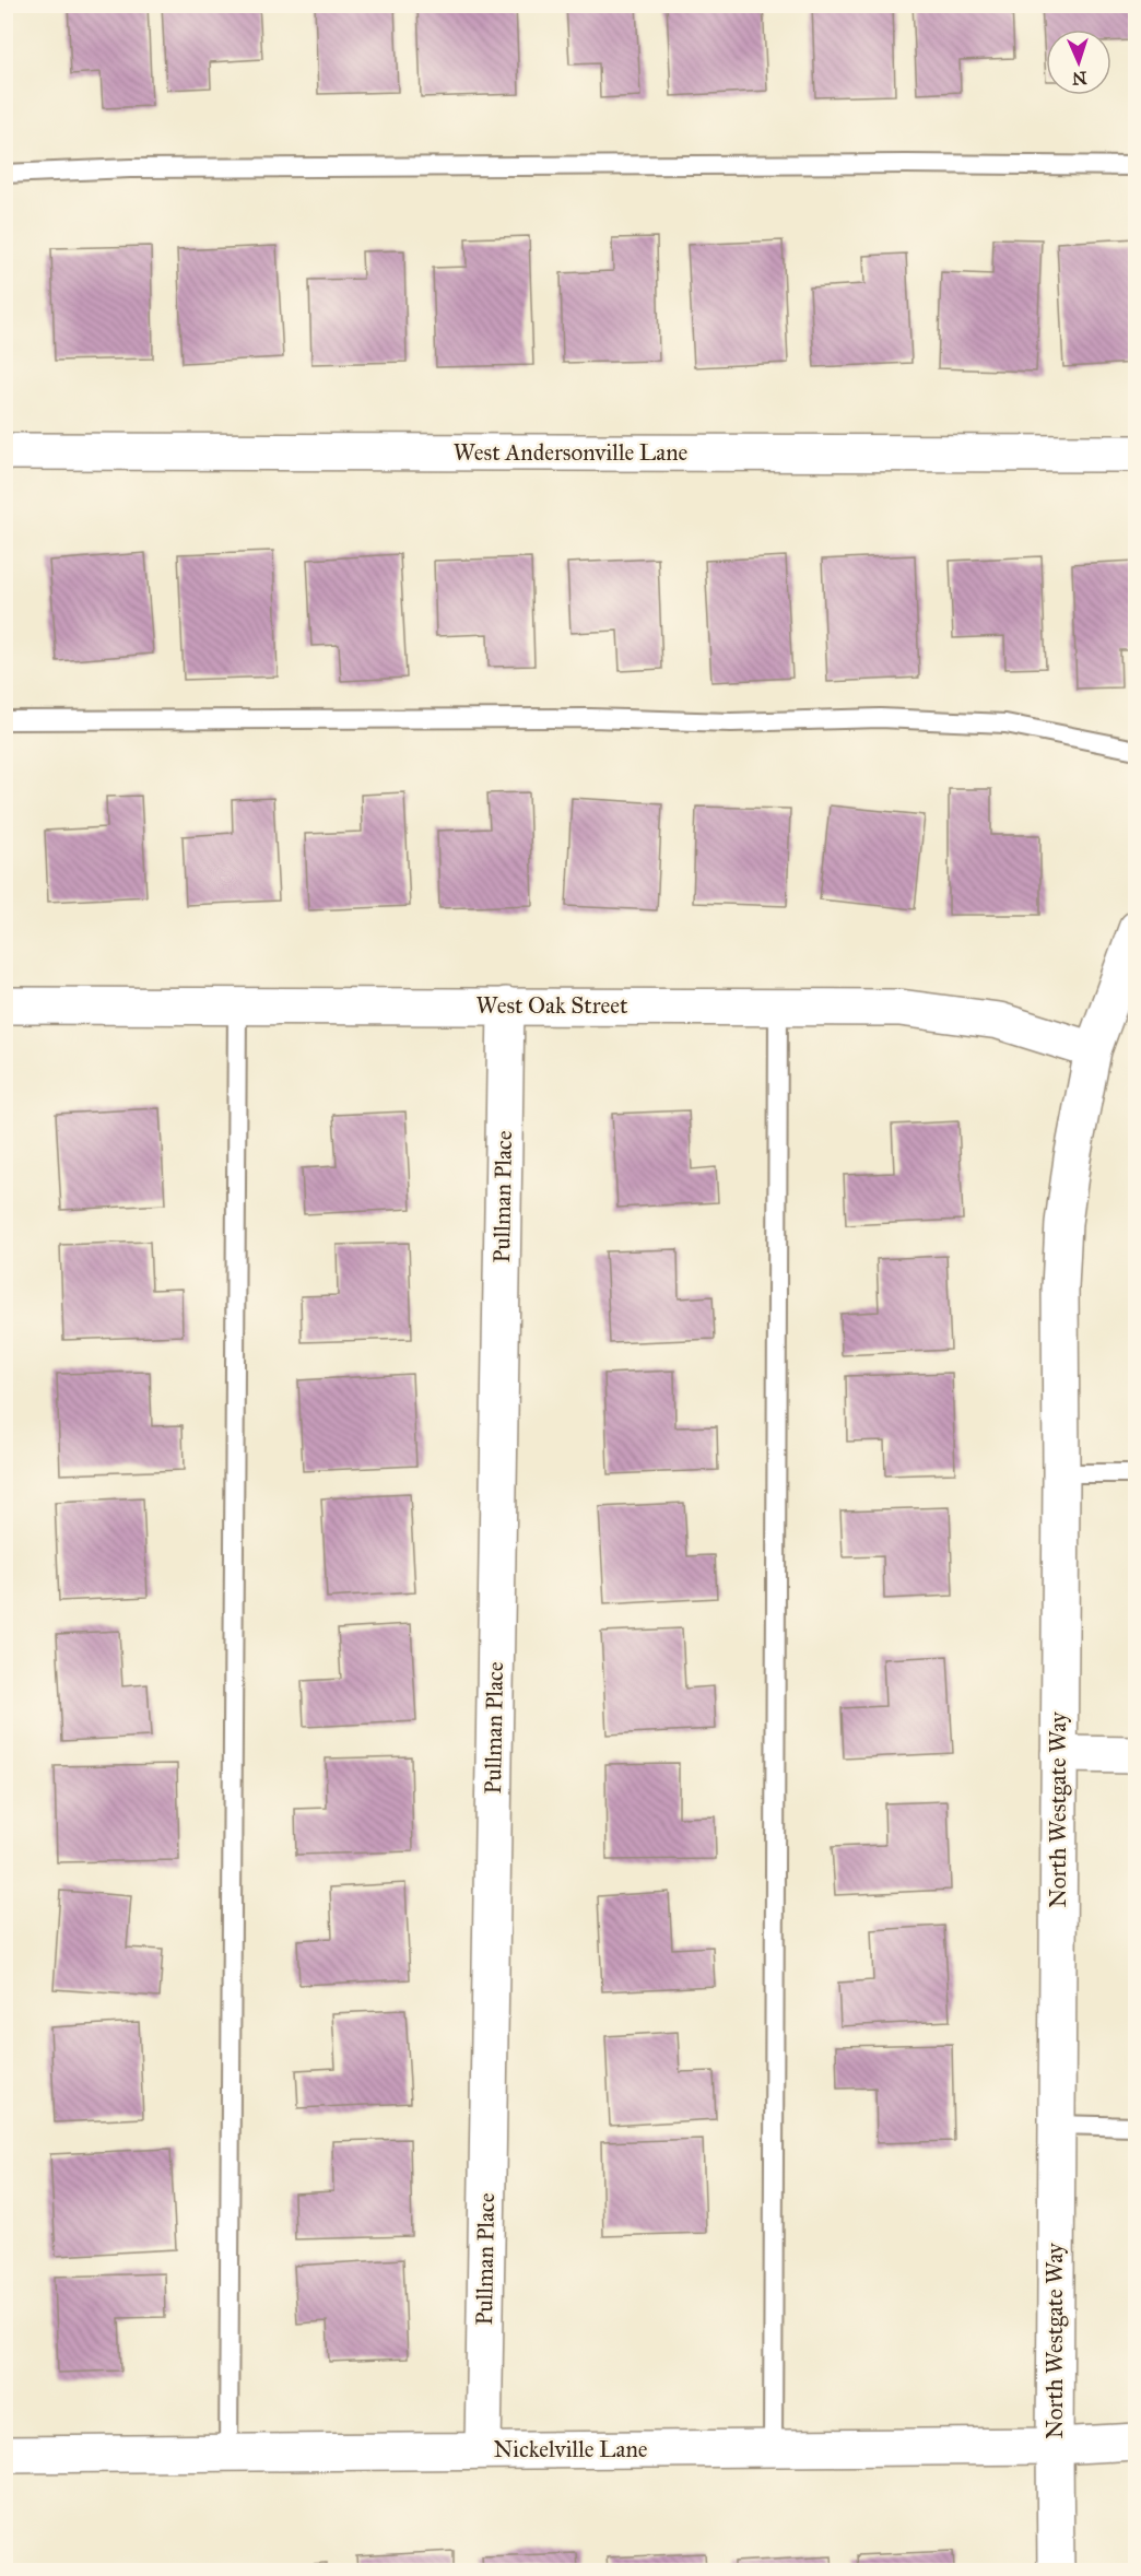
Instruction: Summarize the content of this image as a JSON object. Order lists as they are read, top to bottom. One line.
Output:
{"streets":{"street":["West Andersonville Lane","West Oak Street","Pullman Place","North Westgate Way","Nickelville Lane"]},"crossings":[["West Oak Street","Pullman Place"],["West Oak Street","North Westgate Way"],["Pullman Place","Nickelville Lane"],["North Westgate Way","Nickelville Lane"]],"north":"bottom"}
